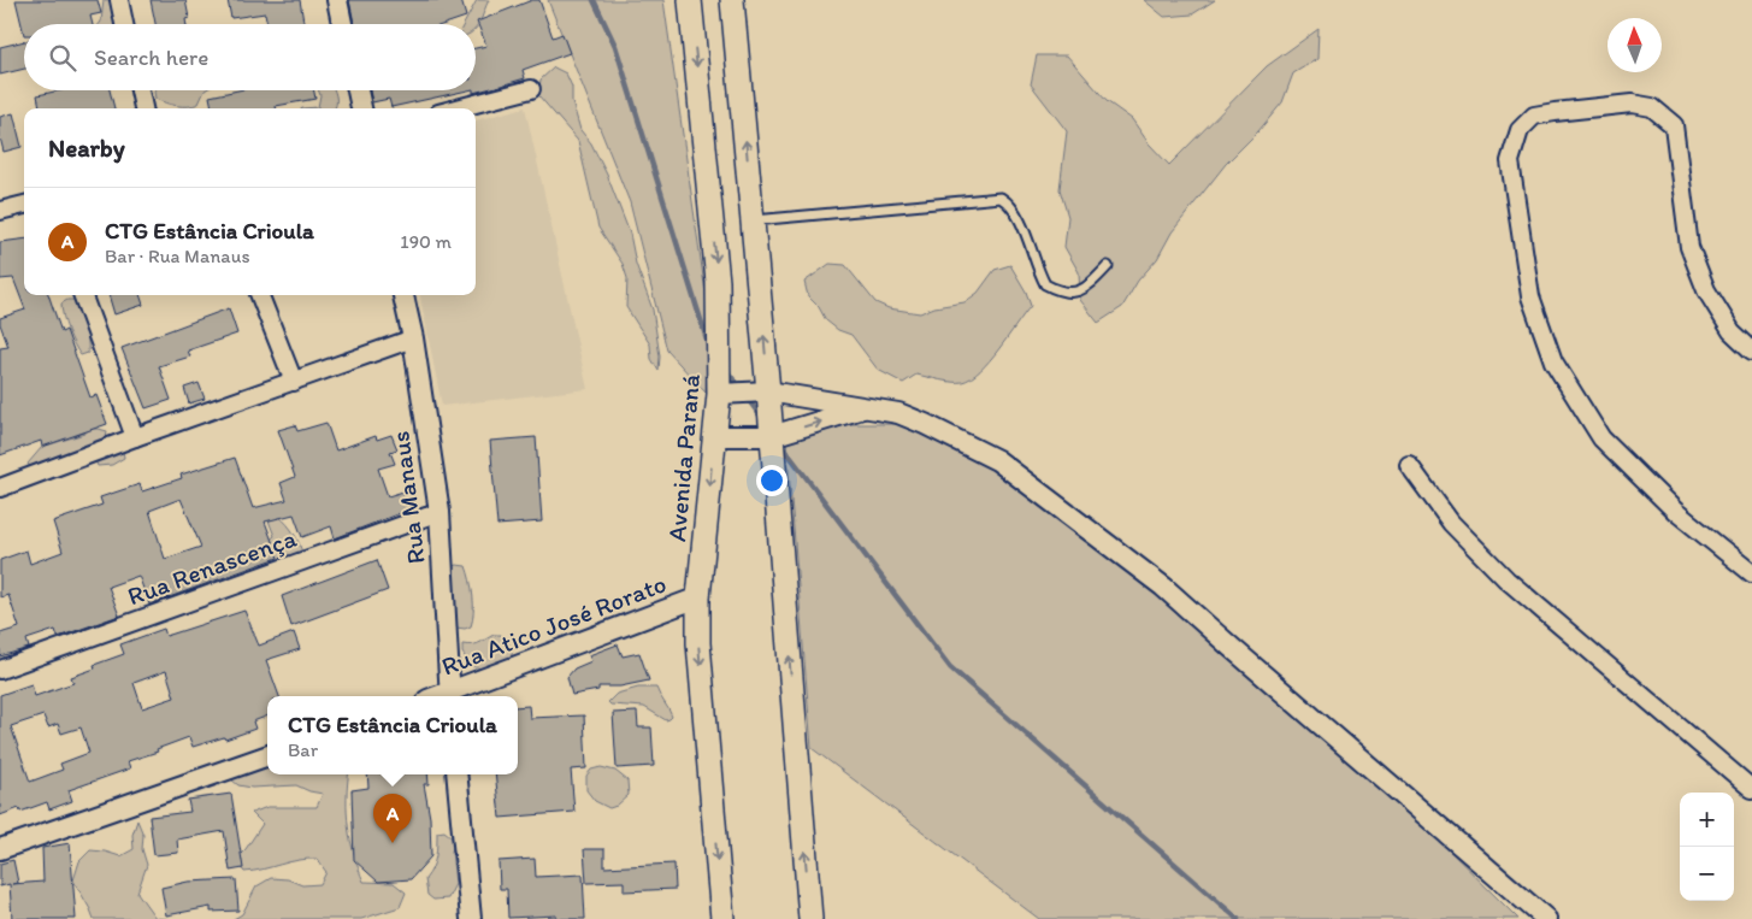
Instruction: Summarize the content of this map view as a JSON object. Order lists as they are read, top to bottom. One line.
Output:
{"streets":{"main road":["Avenida Paraná"],"street":["Rua Manaus","Rua Renascença","Rua Atico José Rorato"]},"crossings":[["Avenida Paraná","Rua Atico José Rorato"],["Rua Manaus","Rua Renascença"],["Rua Manaus","Rua Atico José Rorato"]],"north":"top","page":{"search":"Search here","heading":"Nearby","list":[{"mark":"A","name":"CTG Estância Crioula","note":"Bar · Rua Manaus","value":"190 m"}],"popup":["CTG Estância Crioula","Bar"],"map_buttons":["+","−"],"pins":"A"}}
